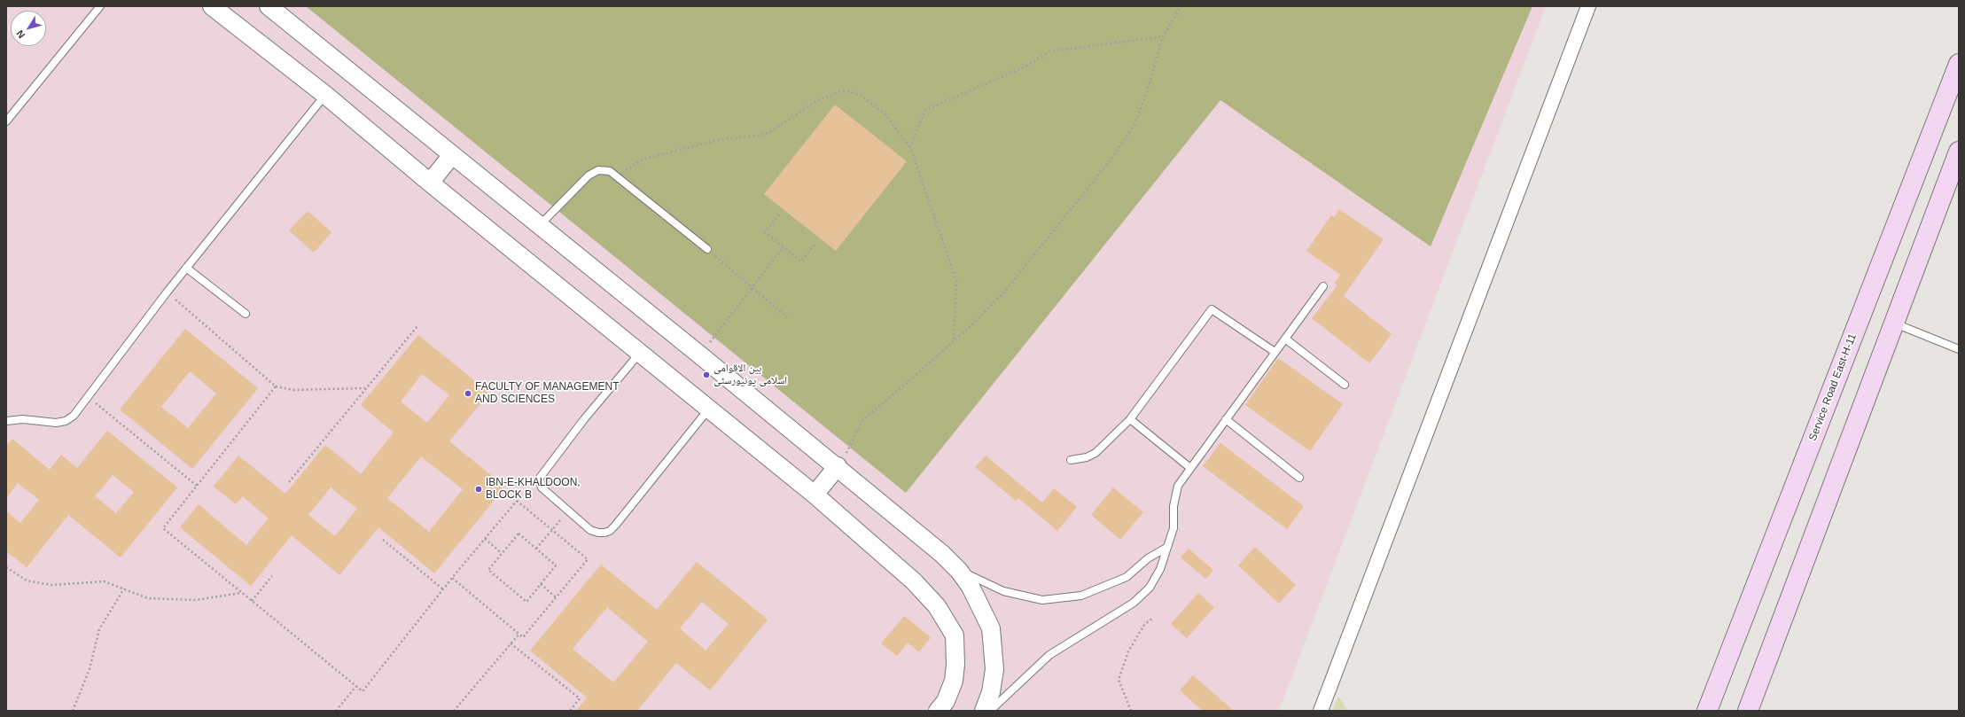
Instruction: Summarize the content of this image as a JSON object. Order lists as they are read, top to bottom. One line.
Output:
{"streets":{"main road":["Service Road East-H-11"]},"places":["بین الاقوامی اسلامی یونیورسٹی","FACULTY OF MANAGEMENT AND SCIENCES","IBN-E-KHALDOON, BLOCK B"],"north":"bottom left"}
